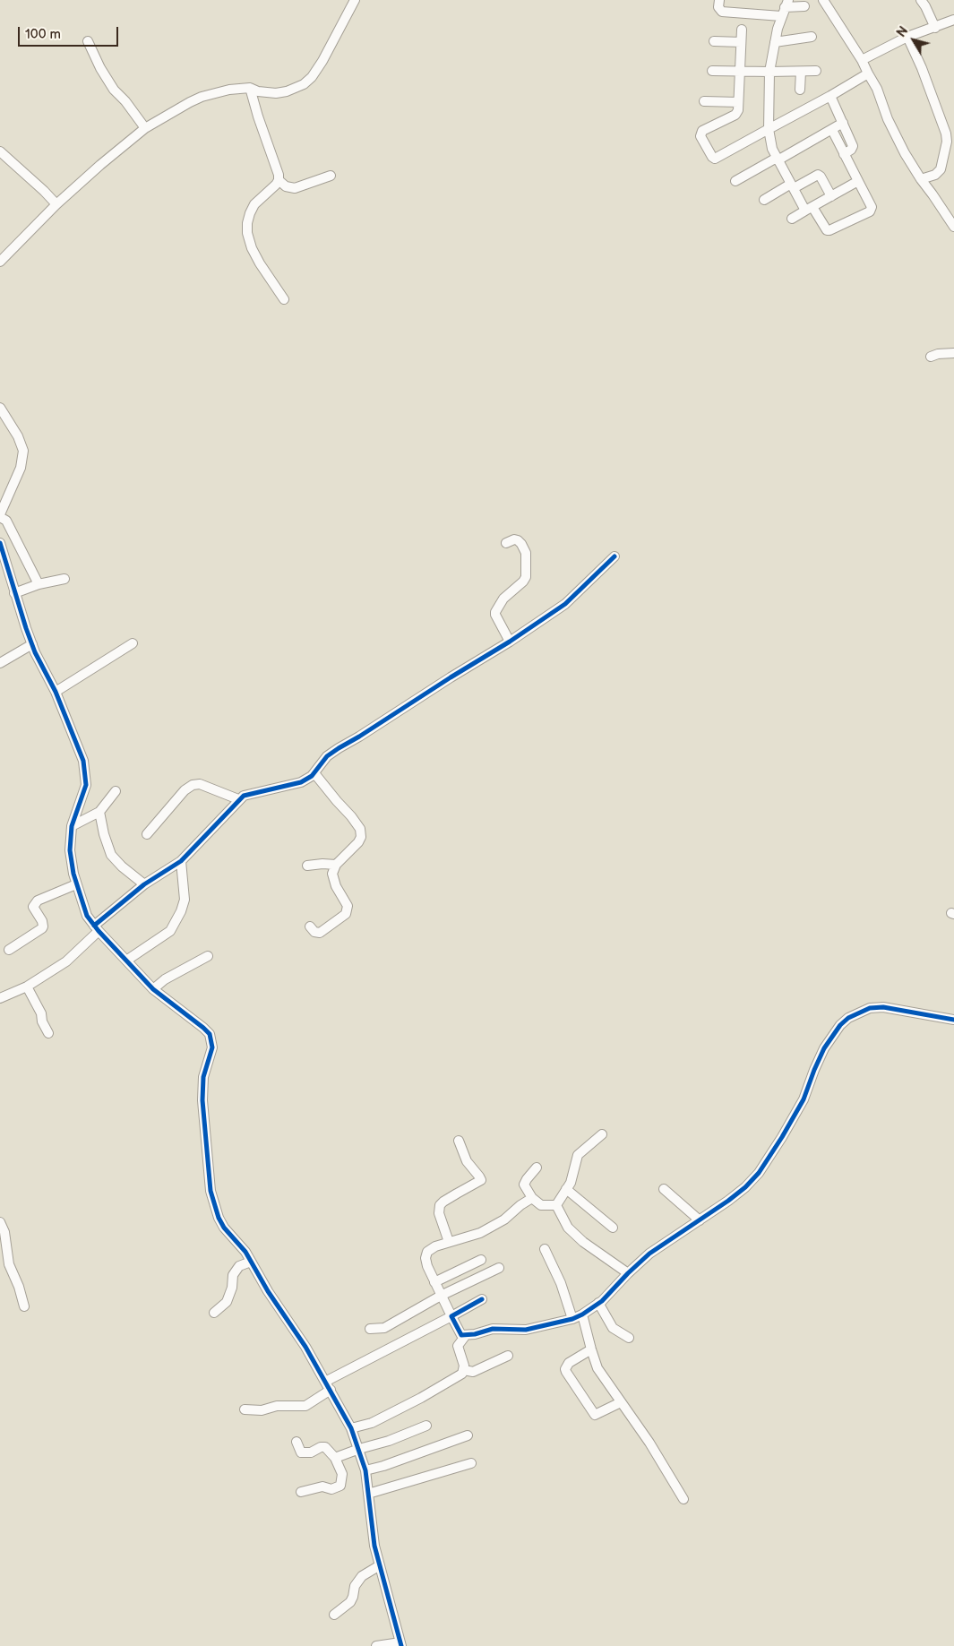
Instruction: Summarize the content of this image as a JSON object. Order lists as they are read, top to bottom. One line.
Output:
{"scale_bar":"100 m","north":"top left"}
